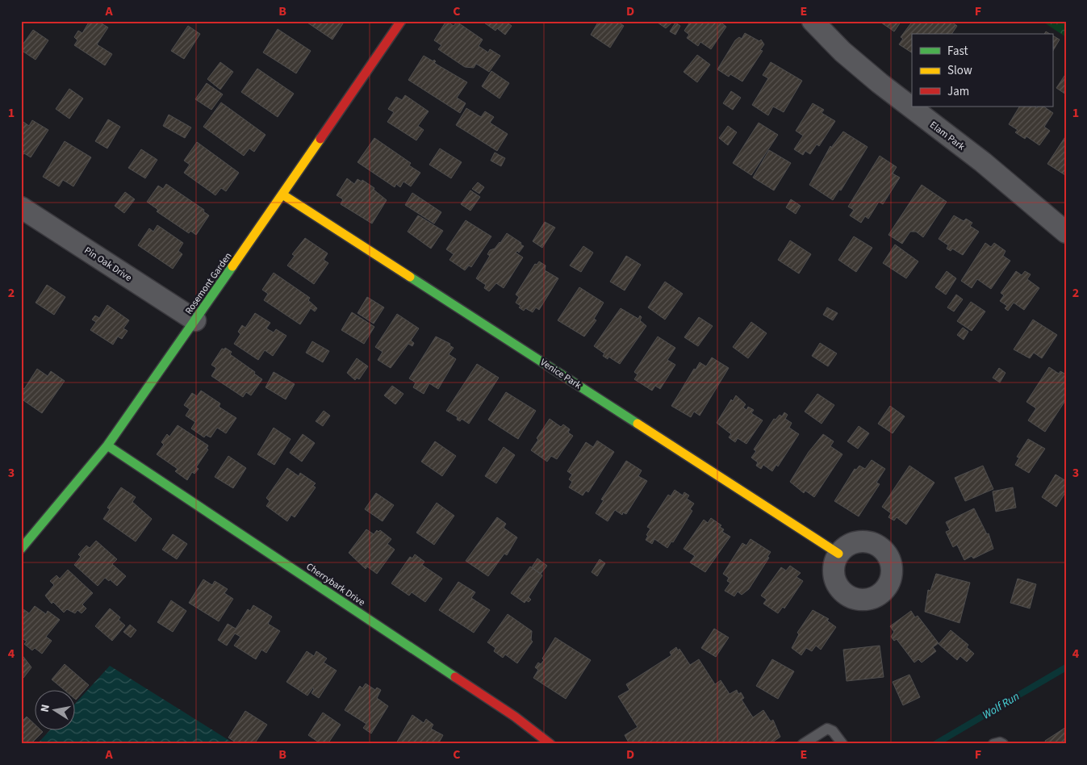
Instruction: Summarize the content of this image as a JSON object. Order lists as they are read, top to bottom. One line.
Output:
{"streets":{"street":["Elam Park","Pin Oak Drive","Rosemont Garden","Venice Park","Cherrybark Drive"]},"crossings":[["Pin Oak Drive","Rosemont Garden"],["Rosemont Garden","Venice Park"],["Rosemont Garden","Cherrybark Drive"]],"water":["Wolf Run"],"legend":["Fast","Slow","Jam"],"north":"left","grid":{"columns":["A","B","C","D","E","F"],"rows":["1","2","3","4"]}}
